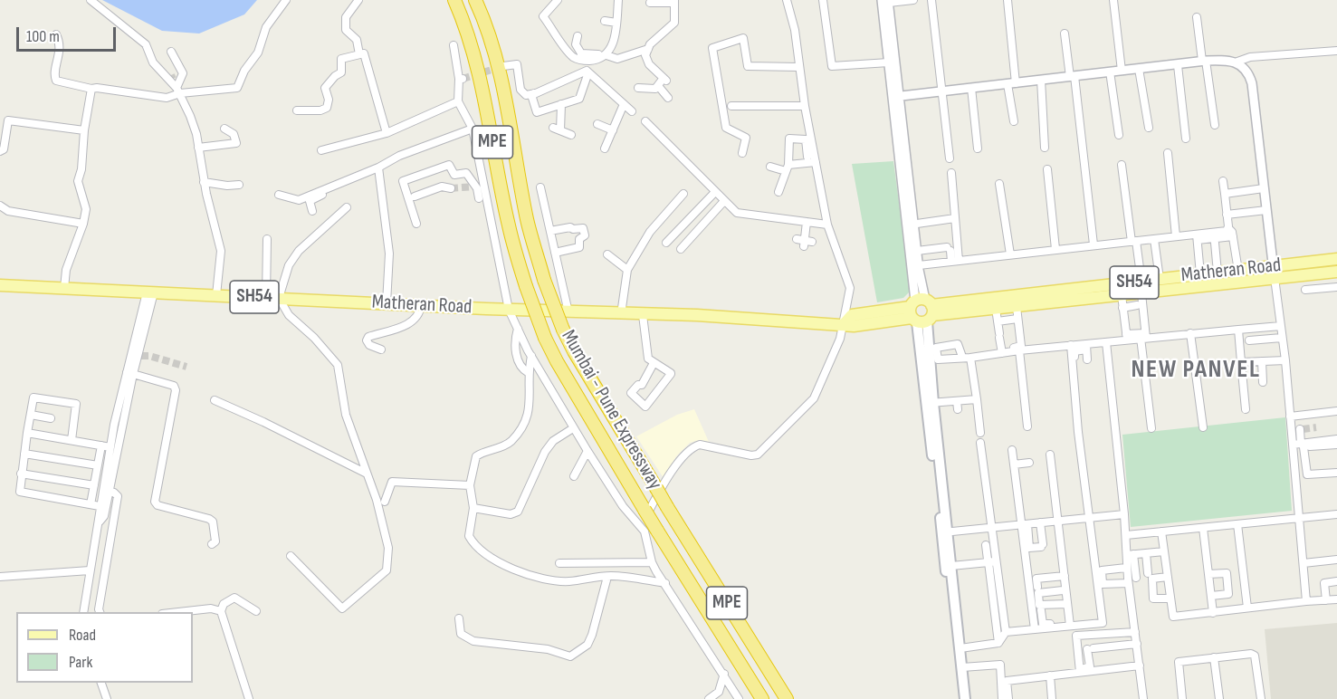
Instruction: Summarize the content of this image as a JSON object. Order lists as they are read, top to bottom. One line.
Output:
{"streets":{"highway":["MPE","Mumbai - Pune Expressway"],"main road":["Matheran Road","SH54"]},"districts":["NEW PANVEL"],"legend":["Road","Park"],"scale_bar":"100 m"}
